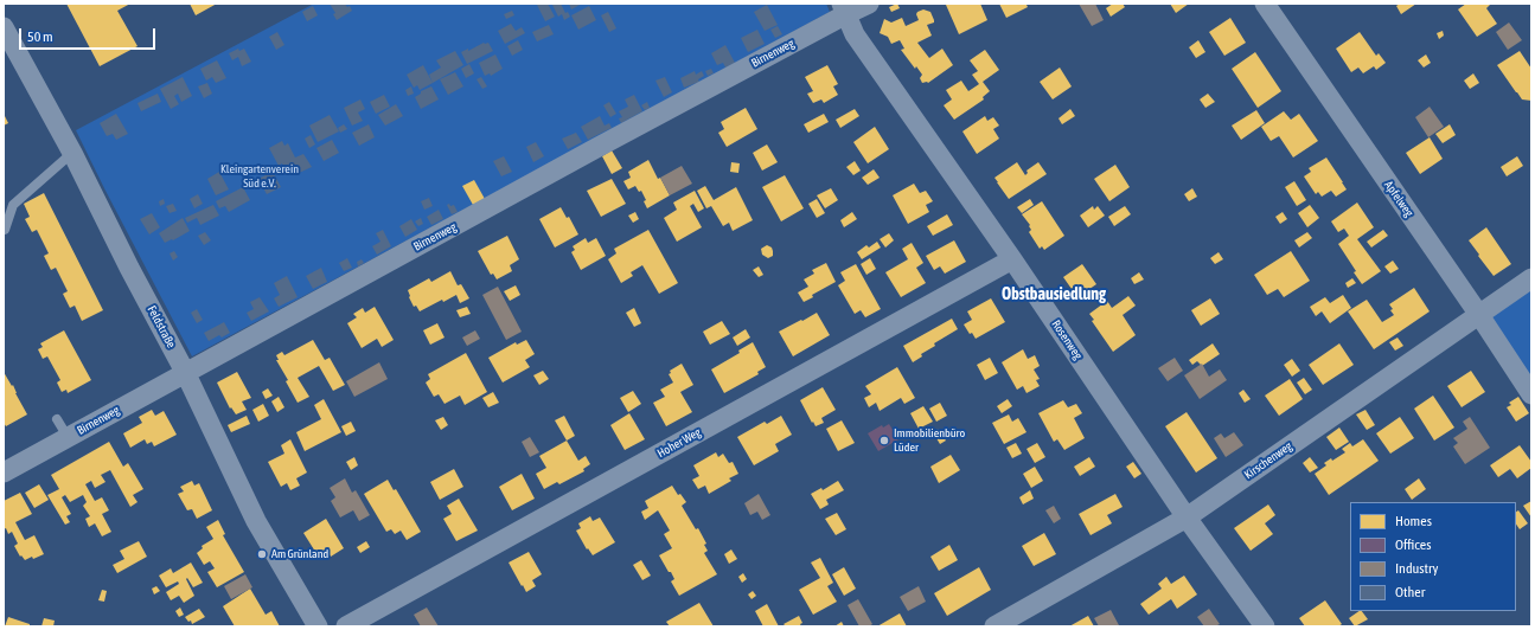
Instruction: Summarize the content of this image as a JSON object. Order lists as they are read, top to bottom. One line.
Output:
{"streets":{"street":["Birnenweg","Apfelweg","Feldstraße","Rosenweg","Hoher Weg","Kirschenweg"]},"crossings":[["Birnenweg","Feldstraße"],["Birnenweg","Rosenweg"],["Apfelweg","Kirschenweg"],["Rosenweg","Hoher Weg"],["Rosenweg","Kirschenweg"]],"districts":["Obstbausiedlung"],"parks":["Kleingartenverein Süd e.V."],"places":["Immobilienbüro Lüder","Am Grünland"],"legend":["Homes","Offices","Industry","Other"],"scale_bar":"50 m"}
